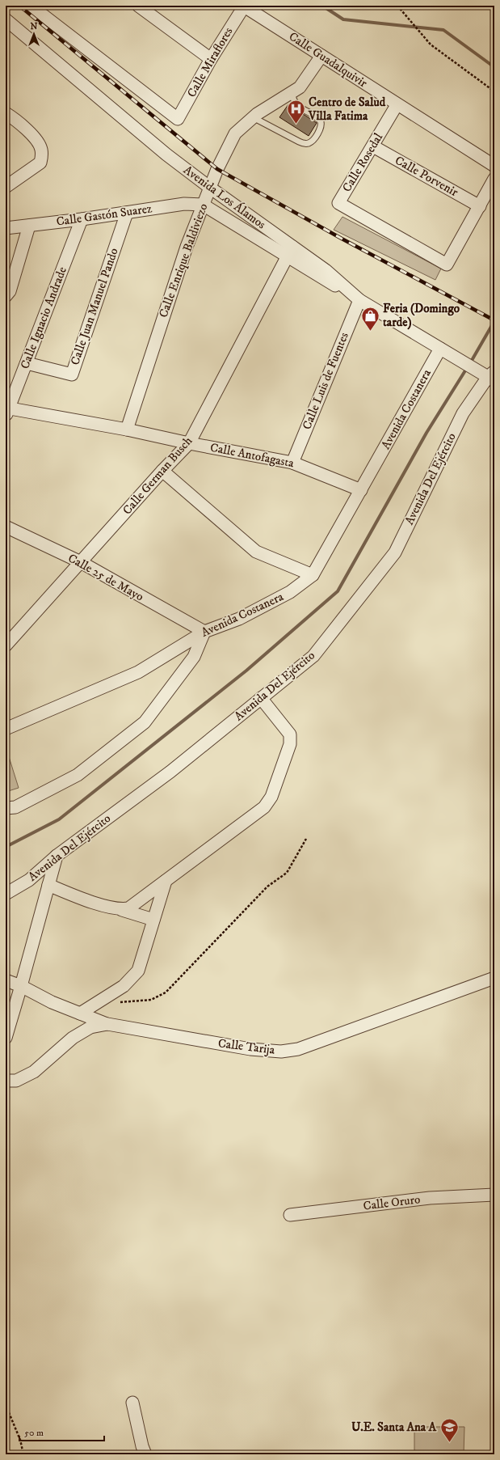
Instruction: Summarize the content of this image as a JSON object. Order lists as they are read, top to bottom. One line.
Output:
{"streets":{"street":["Calle Guadalquivir","Calle Miraflores","Calle Rosedal","Calle Porvenir","Avenida Los Álamos","Calle Gastón Suarez","Calle Enrique Baldiviezo","Calle Juan Manuel Pando","Calle Ignacio Andrade","Calle Luis de Fuentes","Avenida Costanera","Calle Antofagasta","Calle German Busch","Avenida Del Ejército","Calle 25 de Mayo","Calle Tarija","Calle Oruro"]},"crossings":[["Calle Guadalquivir","Calle Miraflores"],["Calle Guadalquivir","Calle Rosedal"],["Calle Guadalquivir","Calle Enrique Baldiviezo"],["Calle Rosedal","Calle Porvenir"],["Avenida Los Álamos","Calle Enrique Baldiviezo"],["Avenida Los Álamos","Calle Luis de Fuentes"],["Avenida Los Álamos","Avenida Costanera"],["Avenida Los Álamos","Calle German Busch"],["Avenida Los Álamos","Avenida Del Ejército"],["Calle Gastón Suarez","Calle Enrique Baldiviezo"],["Calle Gastón Suarez","Calle Juan Manuel Pando"],["Calle Gastón Suarez","Calle Ignacio Andrade"],["Calle Enrique Baldiviezo","Calle Antofagasta"],["Calle Juan Manuel Pando","Calle Ignacio Andrade"],["Calle Ignacio Andrade","Calle Antofagasta"],["Calle Luis de Fuentes","Calle Antofagasta"],["Avenida Costanera","Calle Antofagasta"],["Avenida Costanera","Calle 25 de Mayo"],["Calle Antofagasta","Calle German Busch"],["Calle German Busch","Calle 25 de Mayo"]],"places":{"hospital":["Centro de Salud Villa Fatima"],"shop":["Feria (Domingo tarde)"],"school or university":["U.E. Santa Ana A"]},"scale_bar":"50 m","north":"top"}
